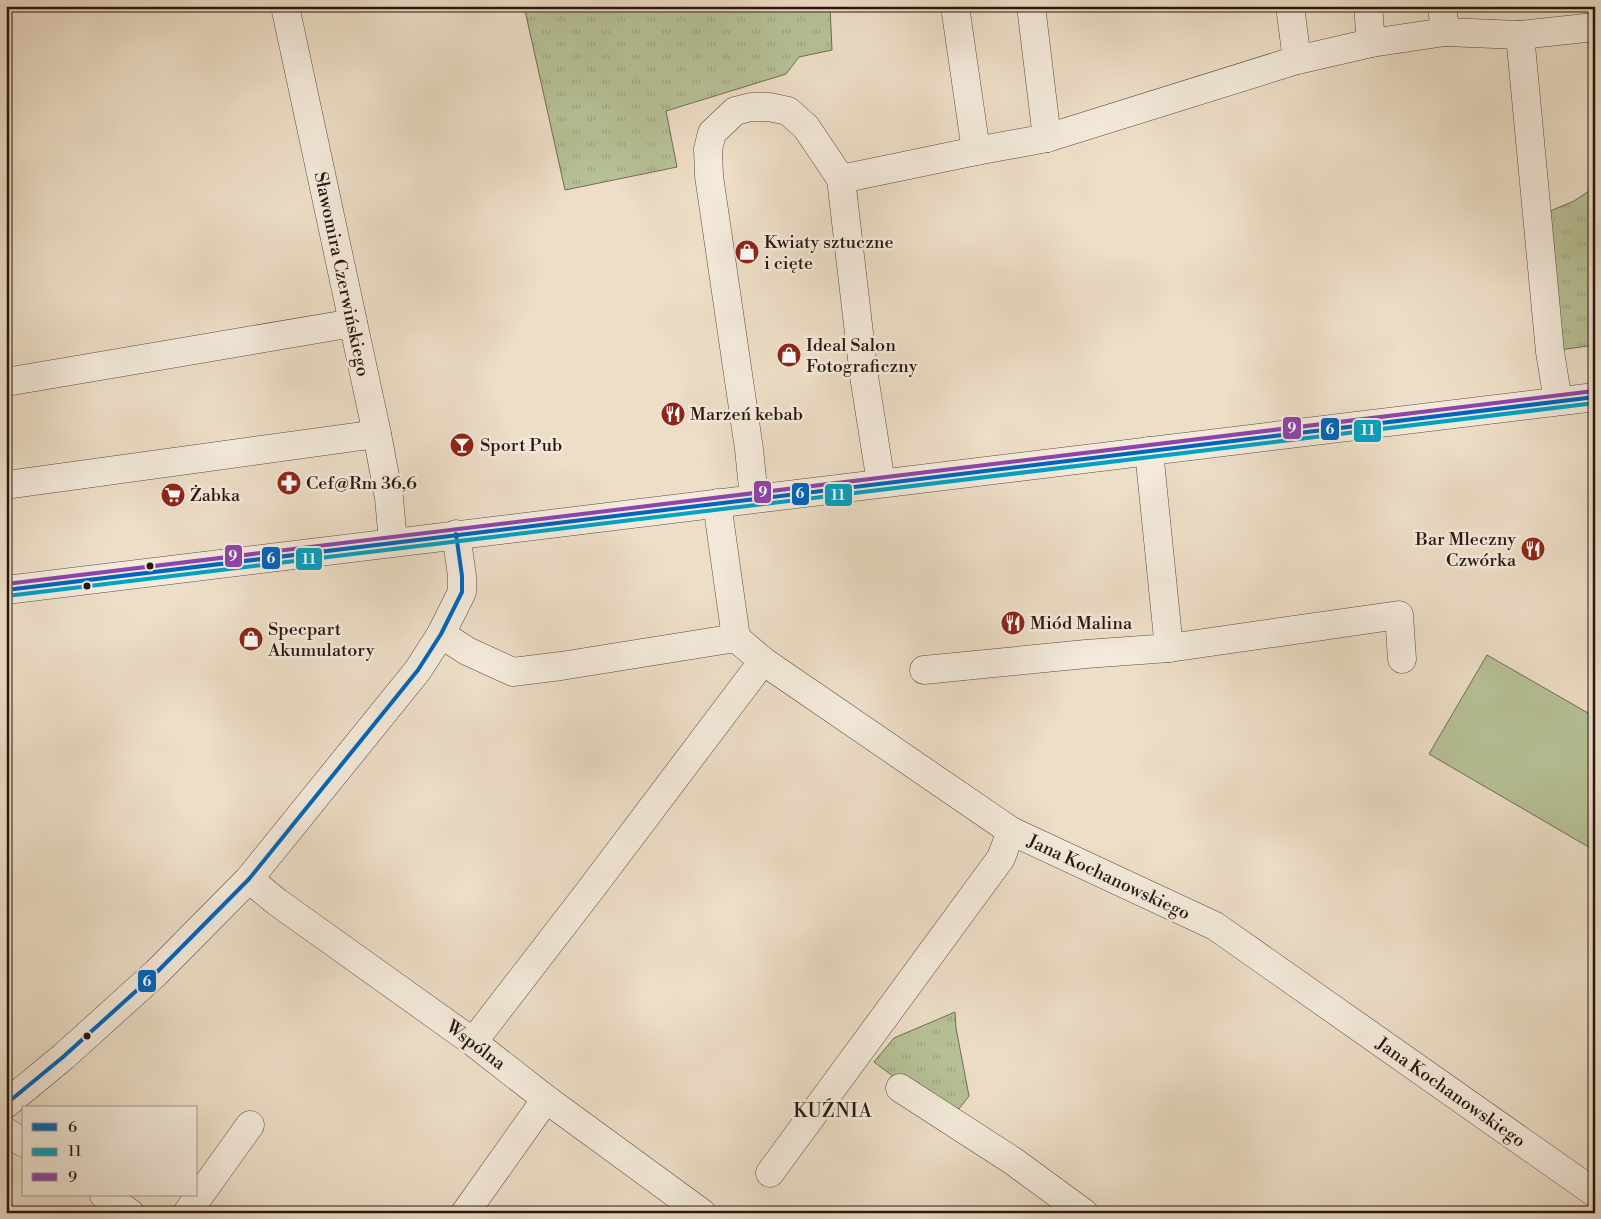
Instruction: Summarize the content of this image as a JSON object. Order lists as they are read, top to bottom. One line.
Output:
{"streets":{"street":["Sławomira Czerwińskiego","Jana Kochanowskiego","Wspólna"]},"districts":["KUŹNIA"],"places":{"shop":["Kwiaty sztuczne i cięte","Ideal Salon Fotograficzny","Specpart Akumulatory"],"restaurant":["Marzeń kebab","Bar Mleczny Czwórka","Miód Malina"],"bar":["Sport Pub"],"pharmacy":["Cef@Rm 36,6"],"supermarket":["Żabka"]},"lines":["transit line 9","transit line 6","transit line 11"],"legend":["6","11","9"]}
